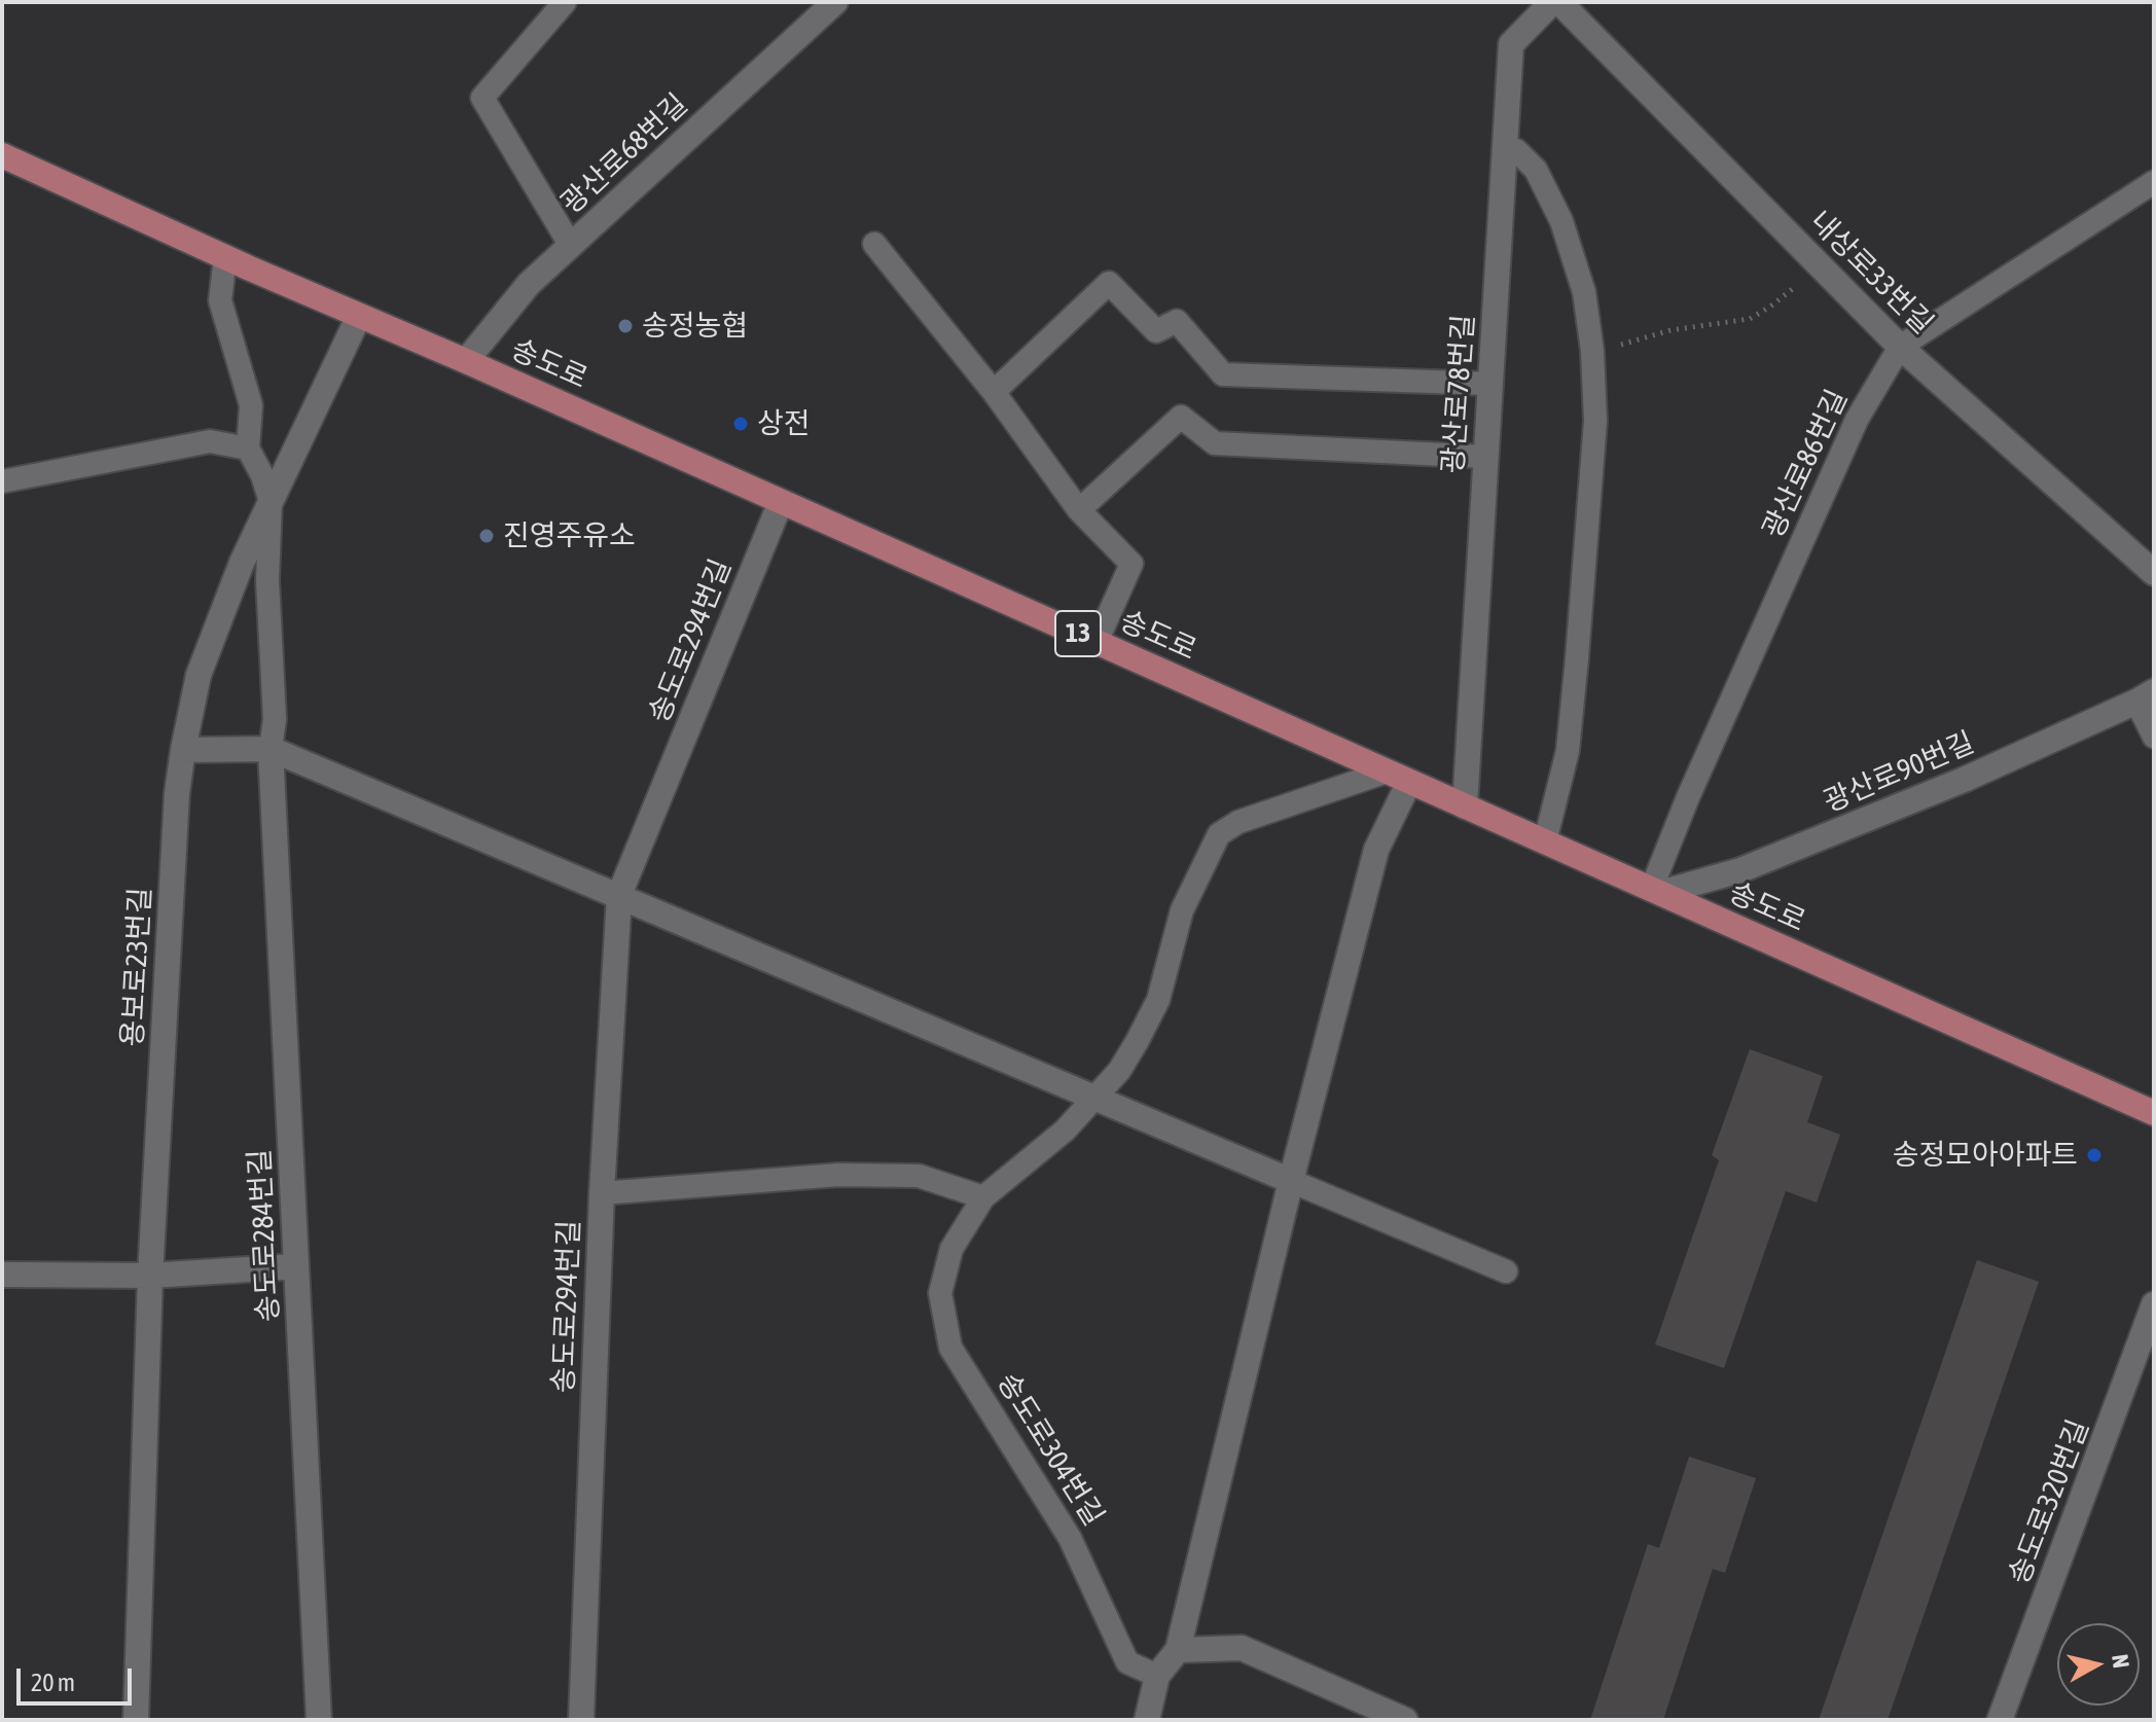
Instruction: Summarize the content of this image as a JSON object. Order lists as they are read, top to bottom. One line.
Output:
{"streets":{"main road":["송도로","13"],"street":["광산로68번길","내상로33번길","광산로78번길","송도로294번길","광산로90번길","용보로23번길","송도로284번길","송도로320번길"],"lane":["광산로86번길","송도로304번길"]},"crossings":[["광산로68번길","송도로"],["내상로33번길","광산로86번길"],["송도로","광산로78번길"],["송도로","광산로86번길"],["송도로","송도로294번길"],["송도로","광산로90번길"],["송도로","용보로23번길"],["송도로","송도로304번길"],["광산로86번길","광산로90번길"]],"places":["송정농협","상전","진영주유소","송정모아아파트"],"scale_bar":"20 m","north":"right"}
